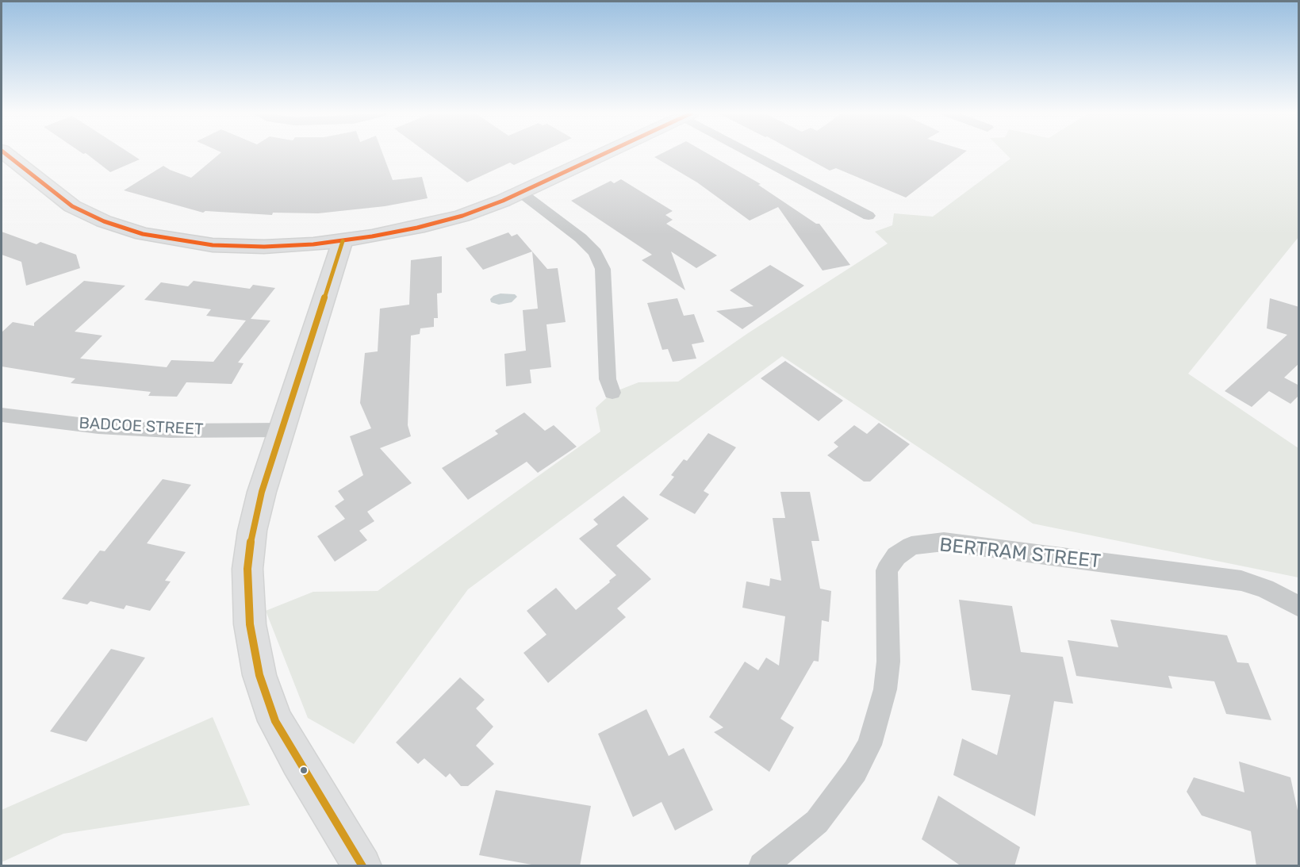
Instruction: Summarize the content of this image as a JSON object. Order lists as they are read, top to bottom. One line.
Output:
{"streets":{"street":["BADCOE STREET","BERTRAM STREET"]}}
